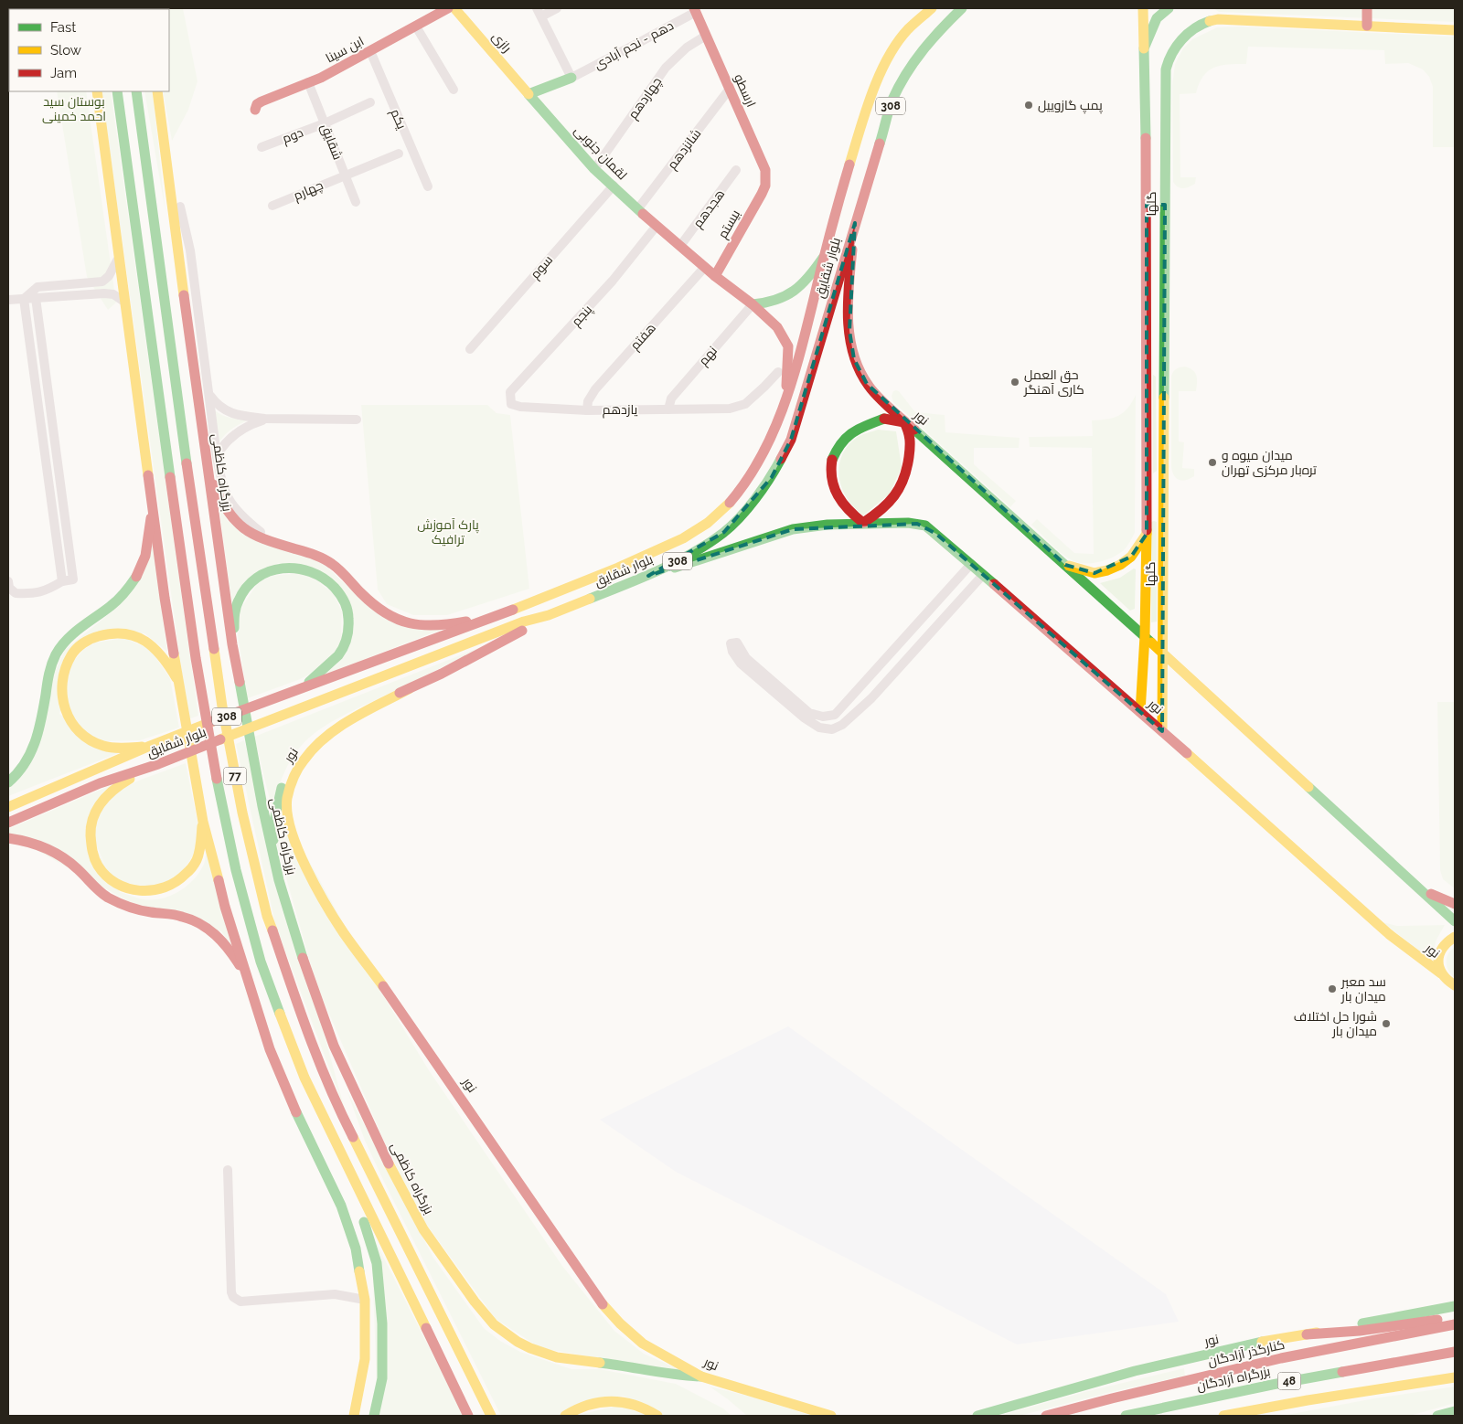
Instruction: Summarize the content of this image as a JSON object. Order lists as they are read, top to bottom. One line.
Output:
{"streets":{"main road":["رازی","ابن سینا","ارسطو","308","لقمان جنوبی","گلها","بیستم","بلوار شقایق","نور","بزرگراه کاظمی","77","کنارگذر آزادگان","بزرگراه آزادگان","48"],"street":["دهم - نجم آبادی","چهاردهم","یکم","دوم","شقایق","شانزدهم","چهارم","هجدهم","سوم","پنجم","هفتم","نهم","یازدهم"]},"crossings":[["رازی","لقمان جنوبی"],["دهم - نجم آبادی","ارسطو"],["ابن سینا","یکم"],["ابن سینا","شقایق"],["ارسطو","چهاردهم"],["ارسطو","شانزدهم"],["ارسطو","بیستم"],["چهاردهم","لقمان جنوبی"],["دوم","شقایق"],["شقایق","چهارم"],["شانزدهم","لقمان جنوبی"],["لقمان جنوبی","هجدهم"],["لقمان جنوبی","بیستم"],["لقمان جنوبی","سوم"],["لقمان جنوبی","بلوار شقایق"],["لقمان جنوبی","پنجم"],["لقمان جنوبی","هفتم"],["لقمان جنوبی","نهم"],["گلها","نور"],["بلوار شقایق","نور"],["پنجم","یازدهم"],["هفتم","یازدهم"],["نهم","یازدهم"],["نور","بزرگراه کاظمی"]],"parks":["بوستان سید احمد خمینی","پارک آموزش ترافیک"],"places":["پمپ گازوییل","حق العمل کاری آهنگر","میدان میوه و تره‌بار مرکزی تهران","سد معبر میدان بار","شورا حل اختلاف میدان بار"],"legend":["Fast","Slow","Jam"]}
